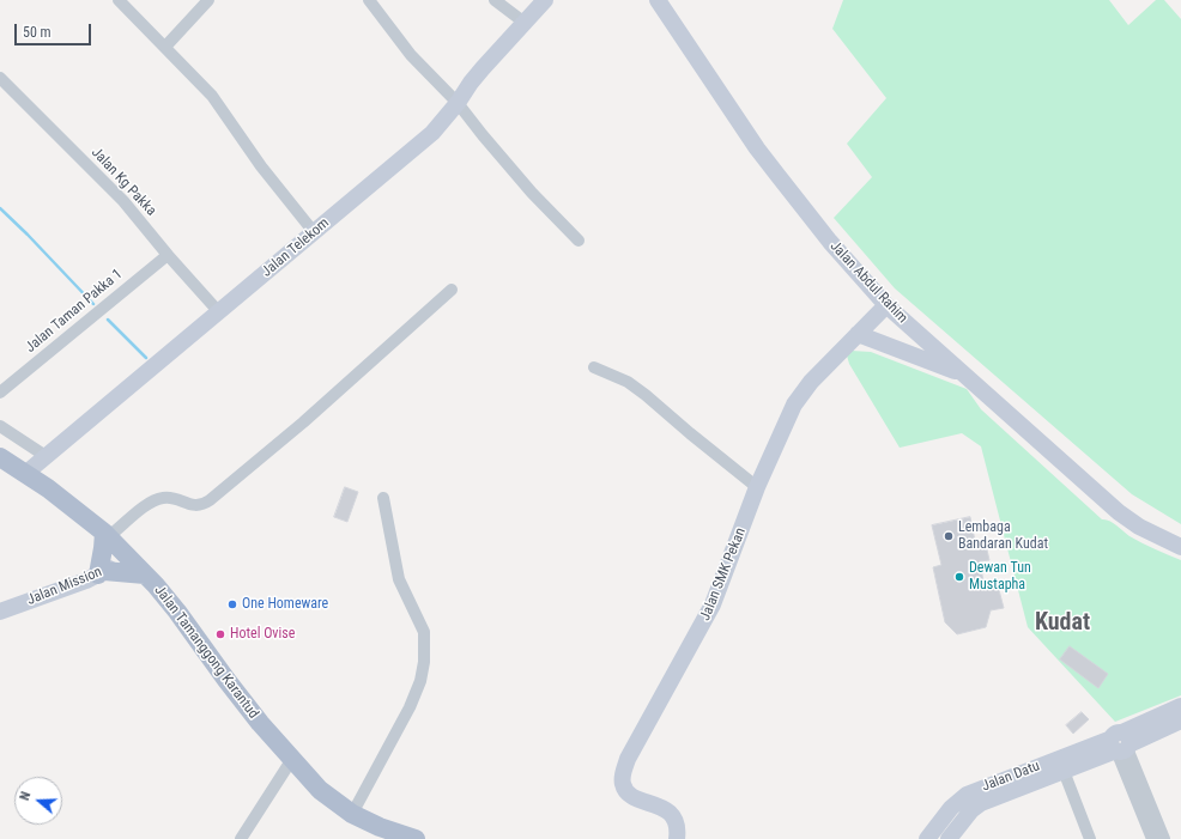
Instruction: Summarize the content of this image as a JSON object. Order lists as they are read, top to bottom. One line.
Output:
{"streets":{"main road":["Jalan Tamanggong Karantud"],"street":["Jalan Kg Pakka","Jalan Telekom","Jalan Abdul Rahim","Jalan Taman Pakka 1","Jalan SMK Pekan","Jalan Mission","Jalan Datu"]},"crossings":[["Jalan Kg Pakka","Jalan Telekom"],["Jalan Kg Pakka","Jalan Taman Pakka 1"],["Jalan Telekom","Jalan Tamanggong Karantud"],["Jalan Abdul Rahim","Jalan SMK Pekan"],["Jalan Mission","Jalan Tamanggong Karantud"]],"districts":["Kudat"],"places":["Lembaga Bandaran Kudat","Dewan Tun Mustapha","One Homeware","Hotel Ovise"],"scale_bar":"50 m","north":"left"}
